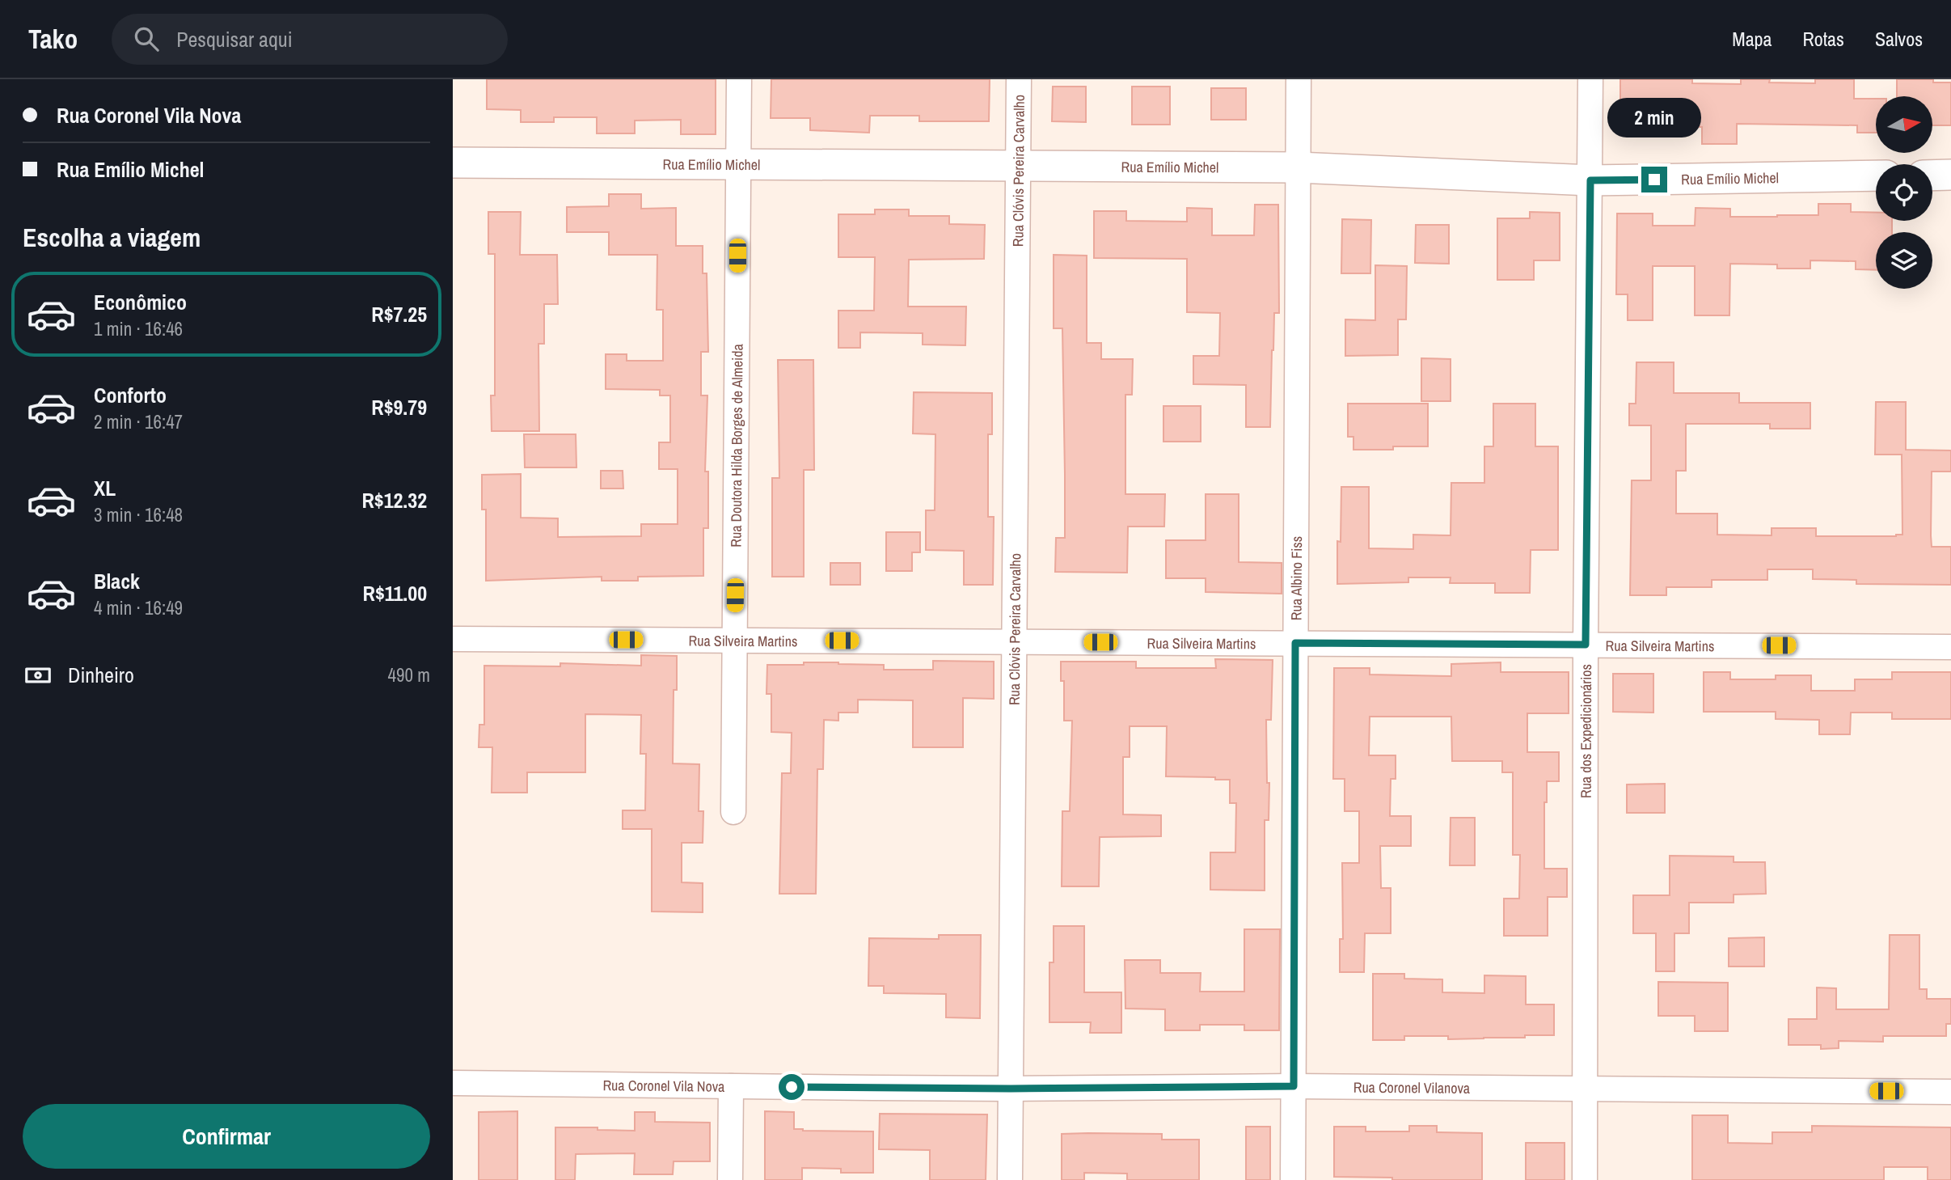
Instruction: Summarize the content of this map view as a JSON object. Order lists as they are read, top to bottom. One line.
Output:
{"streets":{"street":["Rua Emílio Michel","Rua Clóvis Pereira Carvalho","Rua Doutora Hilda Borges de Almeida","Rua Albino Fiss","Rua Silveira Martins","Rua dos Expedicionários","Rua Coronel Vila Nova","Rua Coronel Vilanova"]},"crossings":[["Rua Emílio Michel","Rua Clóvis Pereira Carvalho"],["Rua Emílio Michel","Rua Doutora Hilda Borges de Almeida"],["Rua Emílio Michel","Rua Albino Fiss"],["Rua Emílio Michel","Rua dos Expedicionários"],["Rua Clóvis Pereira Carvalho","Rua Silveira Martins"],["Rua Clóvis Pereira Carvalho","Rua Coronel Vilanova"],["Rua Doutora Hilda Borges de Almeida","Rua Silveira Martins"],["Rua Albino Fiss","Rua Silveira Martins"],["Rua Albino Fiss","Rua Coronel Vilanova"],["Rua Silveira Martins","Rua dos Expedicionários"],["Rua dos Expedicionários","Rua Coronel Vilanova"],["Rua Coronel Vila Nova","Rua Coronel Vilanova"]],"north":"right","page":{"header":"Tako","search":"Pesquisar aqui","nav":["Mapa","Rotas","Salvos"],"banner":["Rua Coronel Vila Nova","Rua Emílio Michel"],"bubble":"2 min","heading":"Escolha a viagem","list":[{"name":"Econômico","note":"1 min · 16:46","value":"R$7.25"},{"name":"Conforto","note":"2 min · 16:47","value":"R$9.79"},{"name":"XL","note":"3 min · 16:48","value":"R$12.32"},{"name":"Black","note":"4 min · 16:49","value":"R$11.00"}],"pay":["Dinheiro","490 m"],"buttons":"Confirmar"}}
